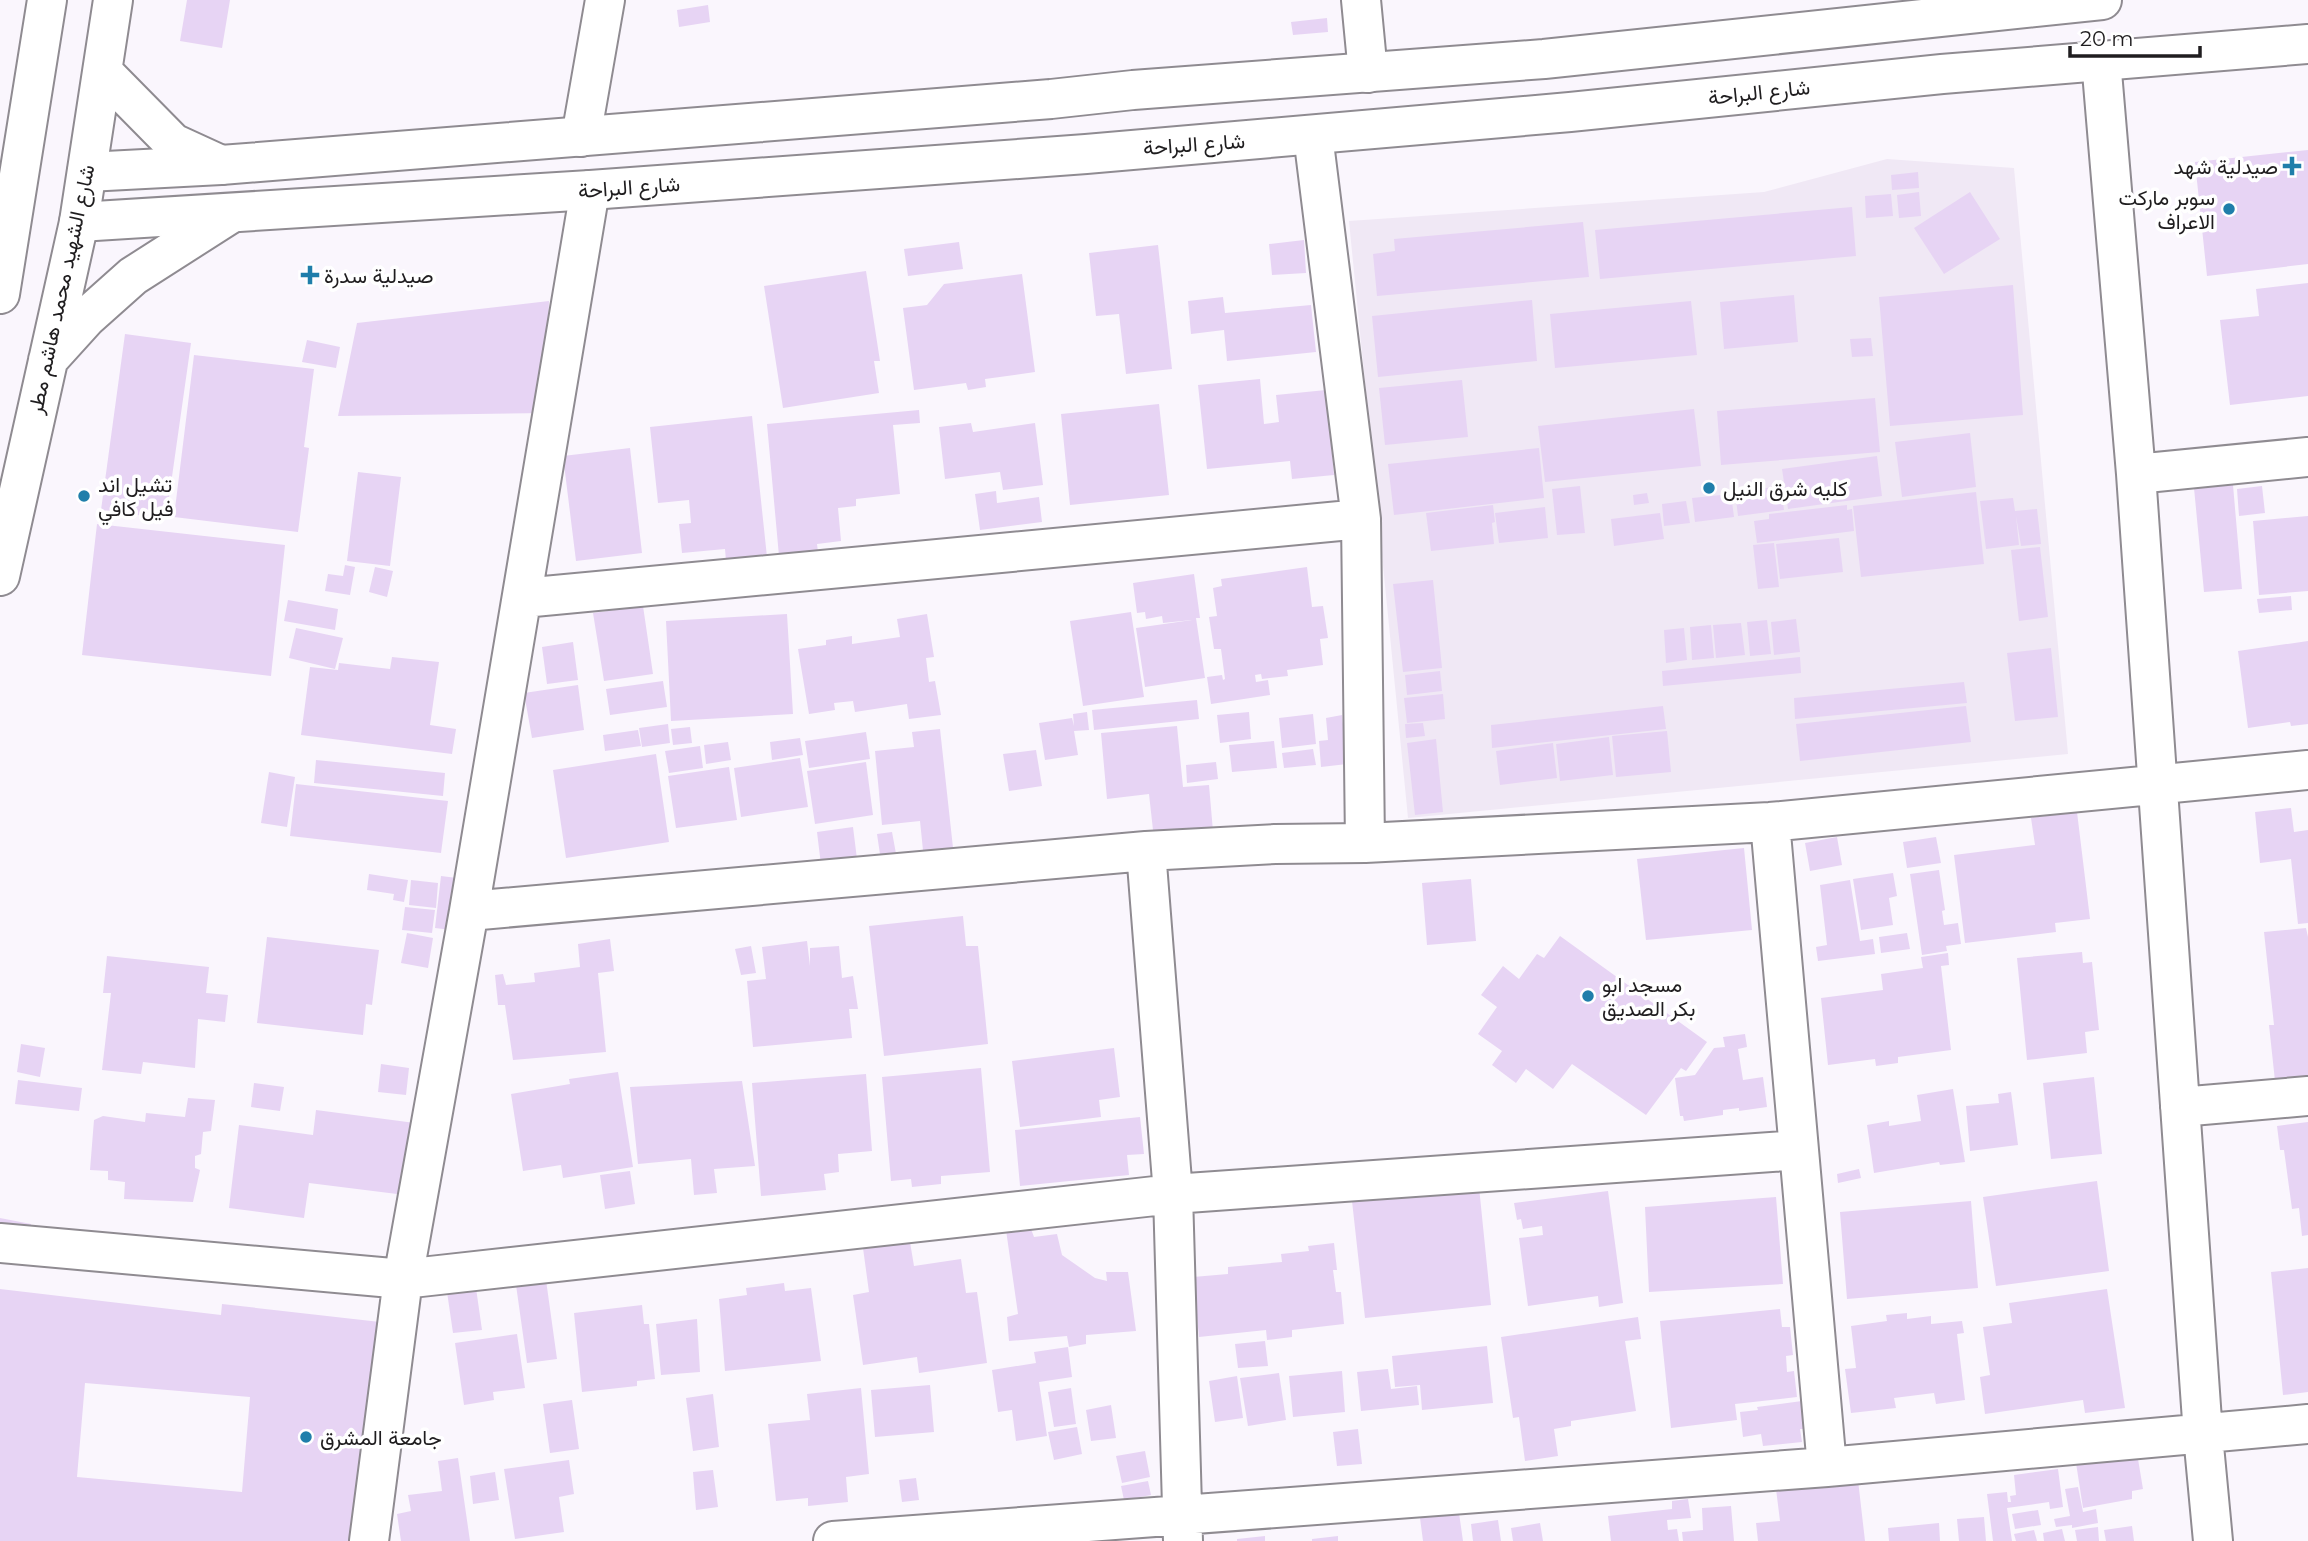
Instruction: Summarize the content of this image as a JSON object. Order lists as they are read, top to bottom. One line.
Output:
{"streets":{"street":["شارع البراحة","شارع الشهيد محمد هاشم مطر"]},"crossings":[["شارع البراحة","شارع الشهيد محمد هاشم مطر"]],"places":{"health":["صيدلية شهد","صيدلية سدرة"],"other":["سوبر ماركت الاعراف","كليه شرق النيل","تشيل اند فيل كافي","مسجد ابو بكر الصديق","جامعة المشرق"]},"scale_bar":"20 m"}
